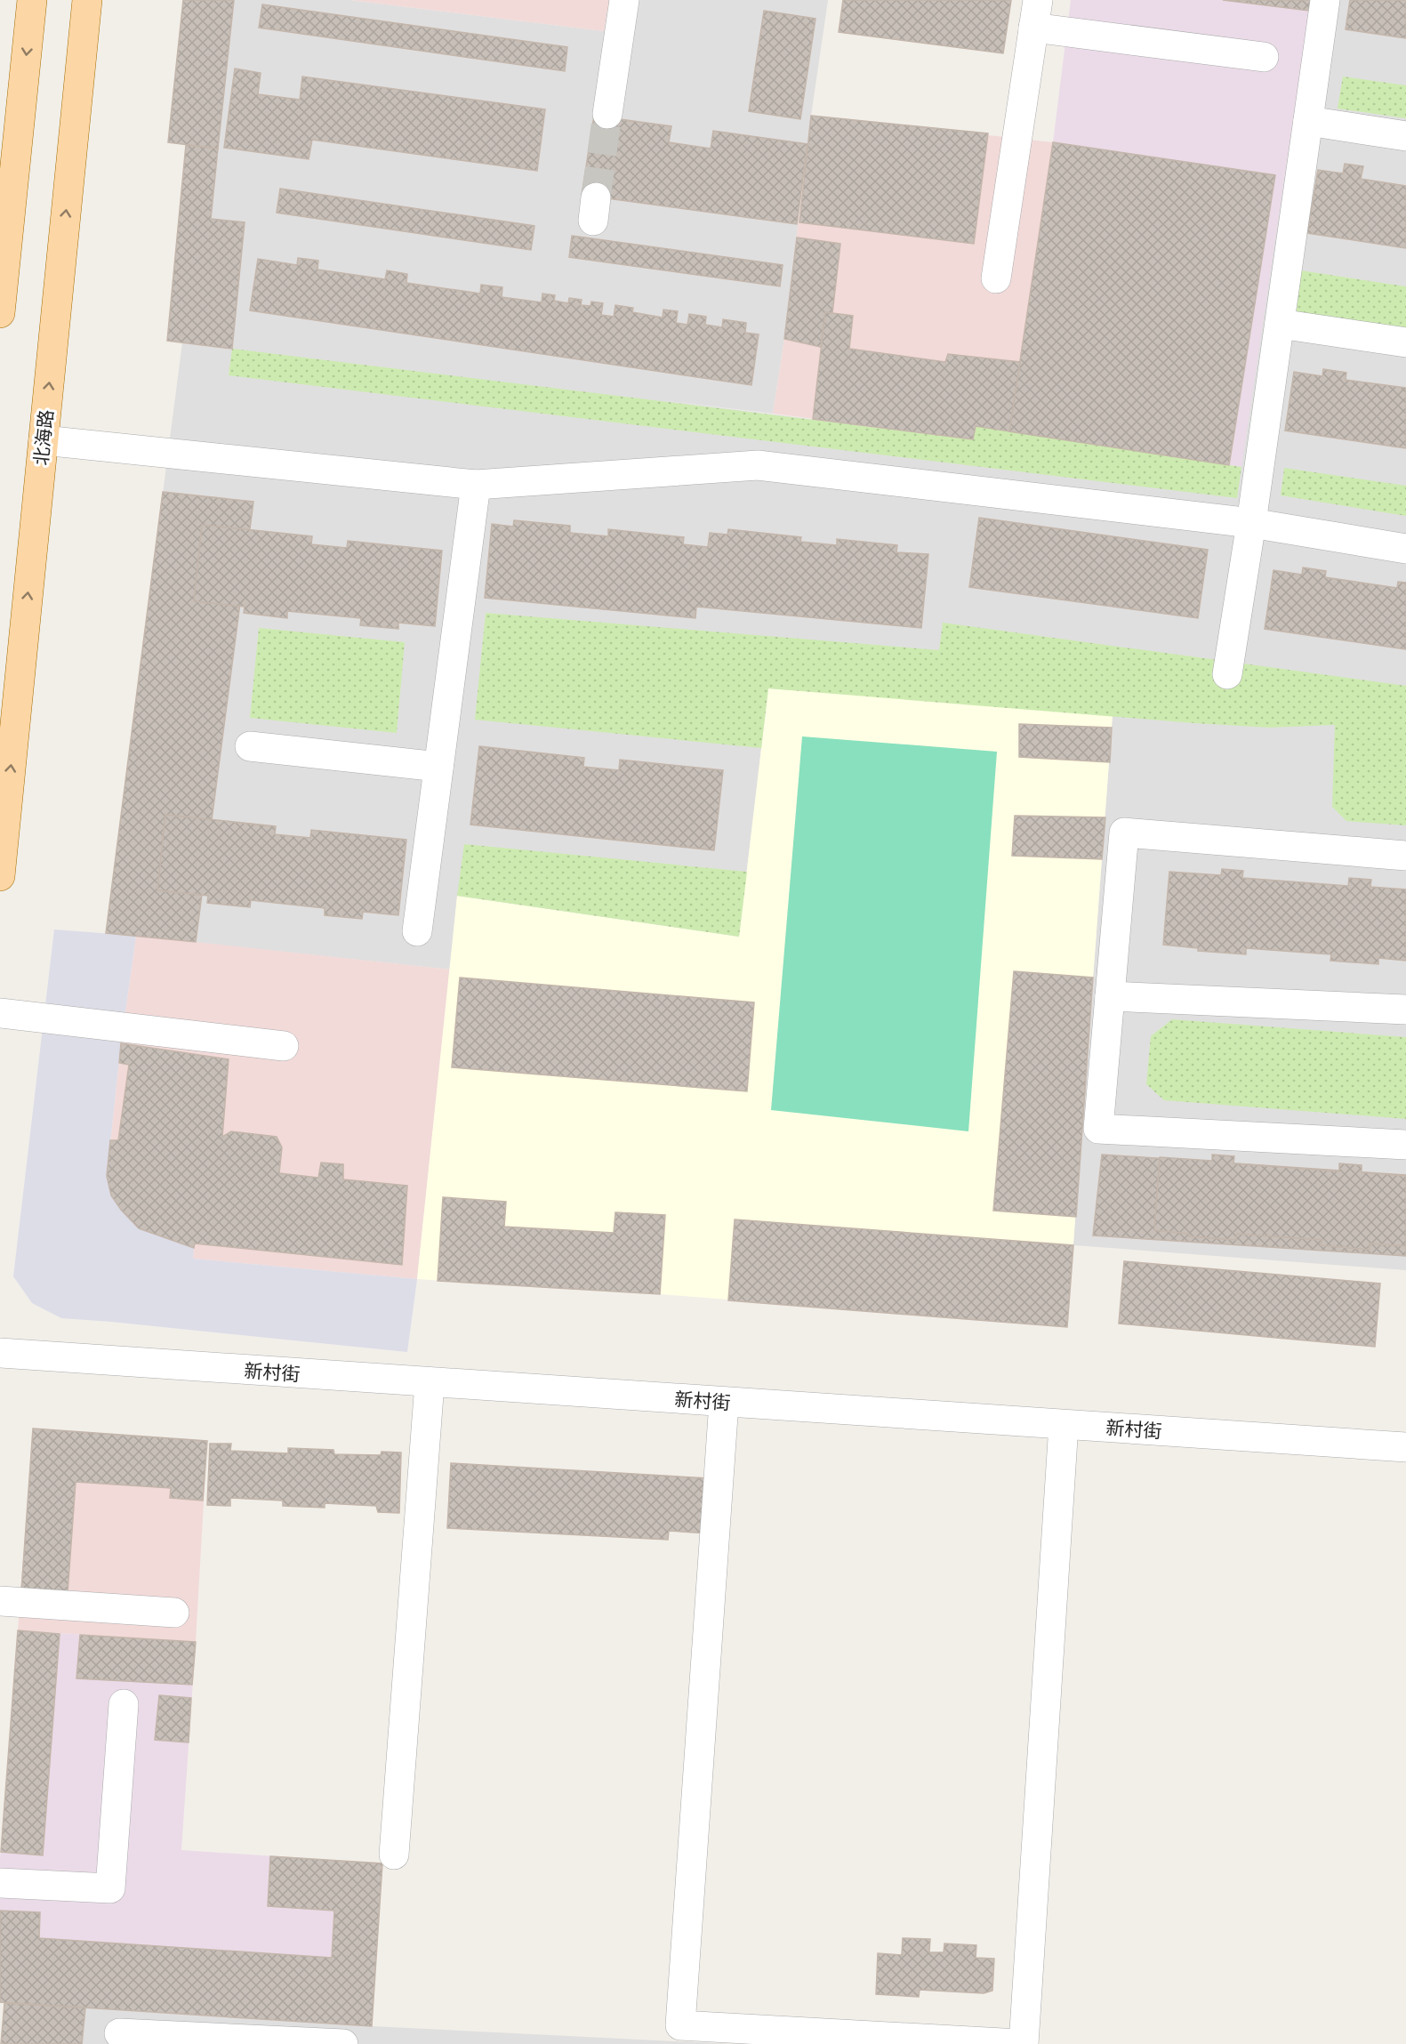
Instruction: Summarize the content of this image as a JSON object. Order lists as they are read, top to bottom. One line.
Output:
{"streets":{"main road":["北海路"],"street":["新村街"]}}
